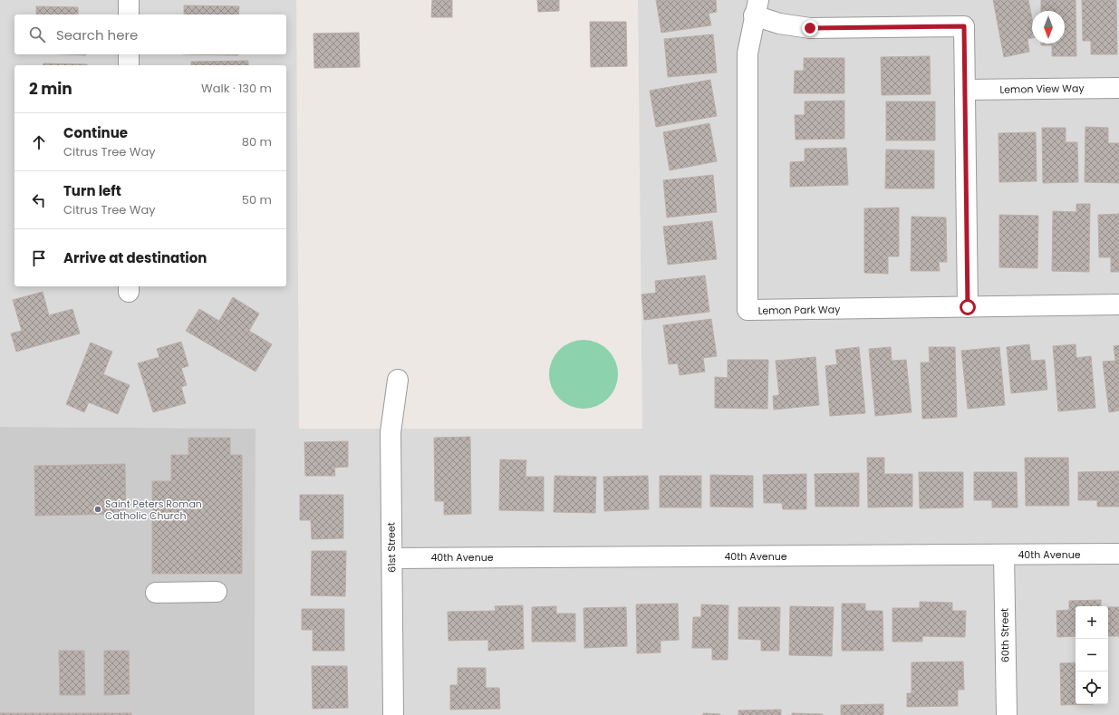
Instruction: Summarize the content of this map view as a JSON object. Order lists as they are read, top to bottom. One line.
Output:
{"streets":{"street":["Lemon View Way","Lemon Park Way","61st Street","40th Avenue","60th Street"]},"crossings":[["61st Street","40th Avenue"],["40th Avenue","60th Street"]],"places":["Saint Peters Roman Catholic Church"],"north":"bottom","page":{"search":"Search here","heading":["2 min","Walk · 130 m"],"list":[["Continue","Citrus Tree Way","80 m"],["Turn left","Citrus Tree Way","50 m"],"Arrive at destination"],"map_buttons":["+","−"]}}
